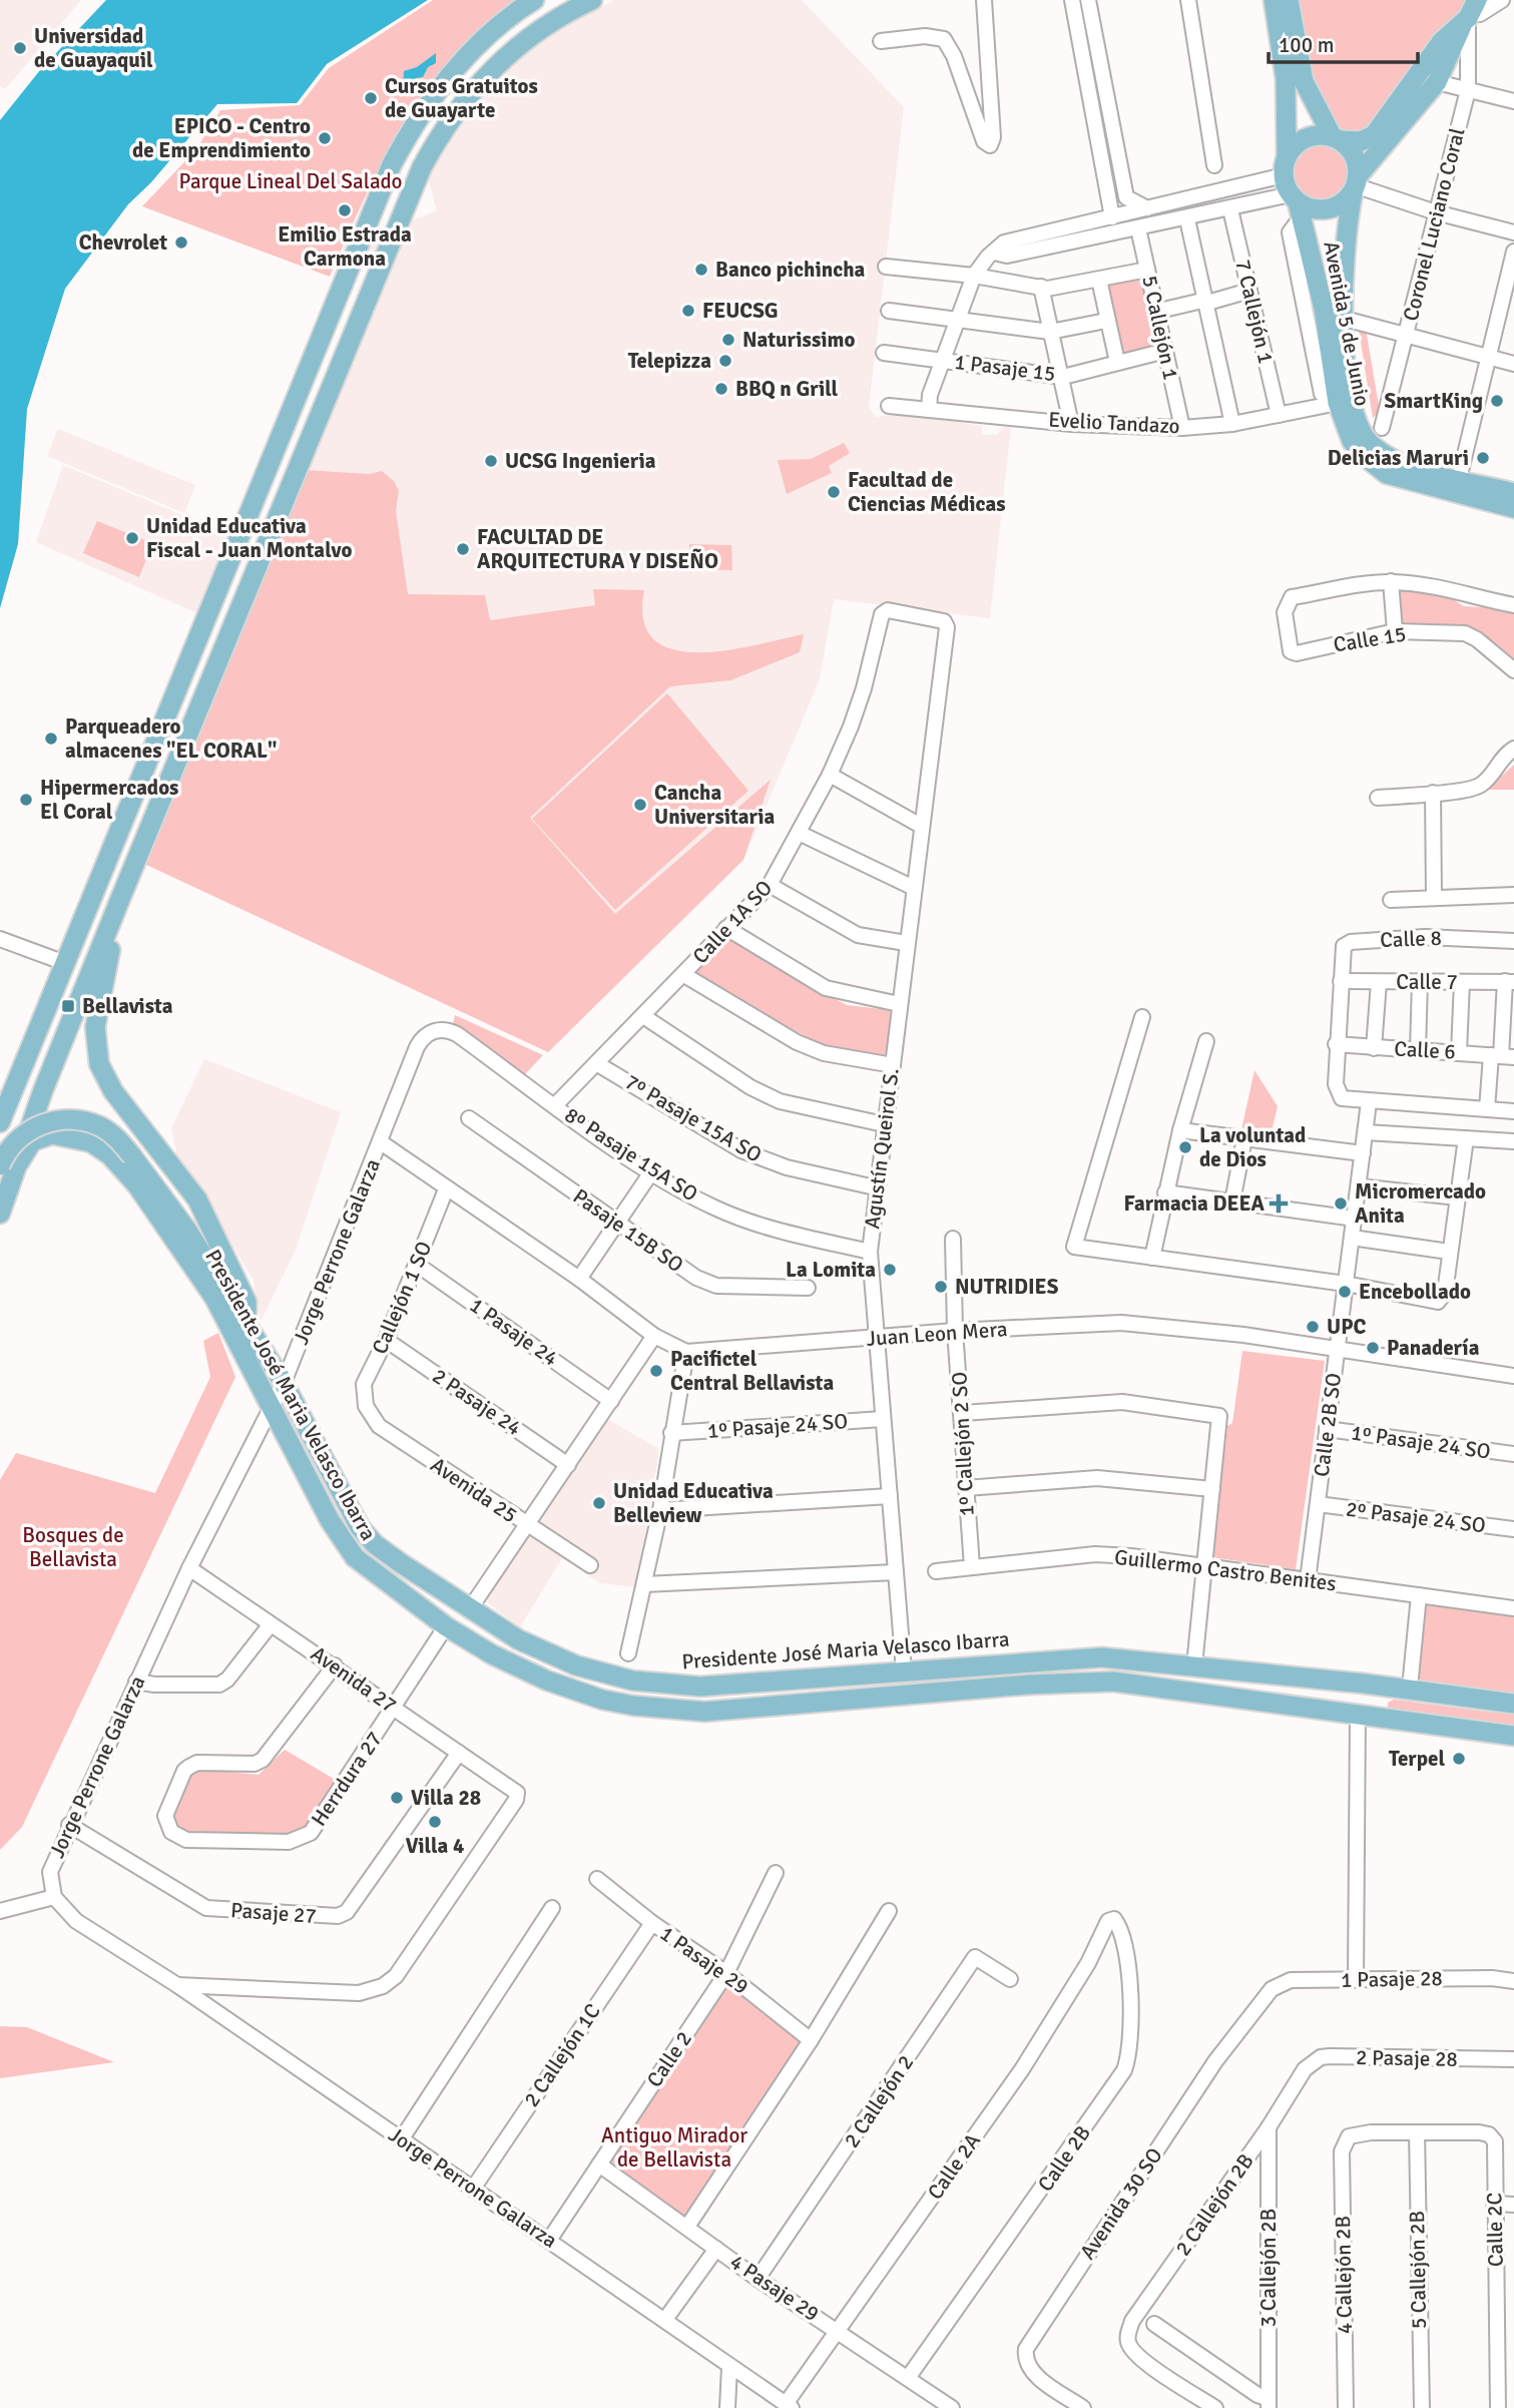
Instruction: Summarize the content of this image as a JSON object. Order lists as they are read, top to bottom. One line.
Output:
{"streets":{"main road":["Avenida 5 de Junio","Presidente José Maria Velasco Ibarra"],"street":["Coronel Luciano Coral","7 Callejón 1","5 Callejón 1","1 Pasaje 15","Evelio Tandazo","Calle 15","Calle 1A SO","Calle 8","Calle 7","Calle 6","7º Pasaje 15A SO","Agustín Queirol S.","8º Pasaje 15A SO","Pasaje 15B SO","Jorge Perrone Galarza","Callejón 1 SO","1 Pasaje 24","Juan Leon Mera","2 Pasaje 24","Calle 2B SO","1º Pasaje 24 SO","1º Callejón 2 SO","Avenida 25","2º Pasaje 24 SO","Guillermo Castro Benites","Avenida 27","Herrdura 27","Pasaje 27","1 Pasaje 29","1 Pasaje 28","2 Callejón 1C","2 Pasaje 28","Calle 2","2 Callejón 2","Calle 2B","Calle 2A","Avenida 30 SO","2 Callejón 2B","Calle 2C","3 Callejón 2B","5 Callejón 2B","4 Callejón 2B","4 Pasaje 29"]},"crossings":[["7 Callejón 1","Evelio Tandazo"],["Avenida 5 de Junio","Evelio Tandazo"],["5 Callejón 1","1 Pasaje 15"],["5 Callejón 1","Evelio Tandazo"],["Calle 1A SO","7º Pasaje 15A SO"],["Calle 1A SO","Agustín Queirol S."],["Calle 1A SO","8º Pasaje 15A SO"],["Calle 8","Calle 7"],["Calle 8","Calle 6"],["Calle 8","Calle 2B SO"],["7º Pasaje 15A SO","Agustín Queirol S."],["Agustín Queirol S.","8º Pasaje 15A SO"],["Agustín Queirol S.","Juan Leon Mera"],["Agustín Queirol S.","Presidente José Maria Velasco Ibarra"],["Agustín Queirol S.","1º Pasaje 24 SO"],["8º Pasaje 15A SO","Jorge Perrone Galarza"],["Jorge Perrone Galarza","Presidente José Maria Velasco Ibarra"],["Jorge Perrone Galarza","Avenida 27"],["Jorge Perrone Galarza","Pasaje 27"],["Jorge Perrone Galarza","2 Callejón 1C"],["Jorge Perrone Galarza","Calle 2"],["Jorge Perrone Galarza","Calle 2A"],["Callejón 1 SO","1 Pasaje 24"],["Callejón 1 SO","2 Pasaje 24"],["Callejón 1 SO","Avenida 25"],["Juan Leon Mera","Calle 2B SO"],["Juan Leon Mera","1º Callejón 2 SO"],["Presidente José Maria Velasco Ibarra","Herrdura 27"],["Calle 2B SO","1º Pasaje 24 SO"],["Calle 2B SO","2º Pasaje 24 SO"],["Calle 2B SO","Guillermo Castro Benites"],["1º Callejón 2 SO","Guillermo Castro Benites"],["Avenida 27","Herrdura 27"],["Avenida 27","Pasaje 27"],["1 Pasaje 29","2 Callejón 1C"],["1 Pasaje 29","Calle 2"],["1 Pasaje 28","Avenida 30 SO"],["2 Pasaje 28","2 Callejón 2B"],["Calle 2","4 Pasaje 29"],["2 Callejón 2","4 Pasaje 29"],["Calle 2B","Calle 2A"],["Calle 2B","4 Pasaje 29"],["Calle 2A","4 Pasaje 29"],["2 Callejón 2B","3 Callejón 2B"],["Calle 2C","5 Callejón 2B"],["Calle 2C","4 Callejón 2B"],["5 Callejón 2B","4 Callejón 2B"]],"parks":["Parque Lineal Del Salado","Bosques de Bellavista","Antiguo Mirador de Bellavista"],"places":{"other":["Universidad de Guayaquil","Cursos Gratuitos de Guayarte","EPICO - Centro de Emprendimiento","Emilio Estrada Carmona","Chevrolet","Banco pichincha","FEUCSG","Naturissimo","Telepizza","BBQ n Grill","SmartKing","Delicias Maruri","UCSG Ingenieria","Facultad de Ciencias Médicas","Unidad Educativa Fiscal - Juan Montalvo","FACULTAD DE ARQUITECTURA Y DISEÑO","Parqueadero almacenes \"EL CORAL\"","Hipermercados El Coral","Cancha Universitaria","La voluntad de Dios","Micromercado Anita","La Lomita","NUTRIDIES","Encebollado","UPC","Panadería","Pacifictel Central Bellavista","Unidad Educativa Belleview","Terpel","Villa 28","Villa 4"],"transit":["Bellavista"],"health":["Farmacia DEEA"]},"scale_bar":"100 m"}
